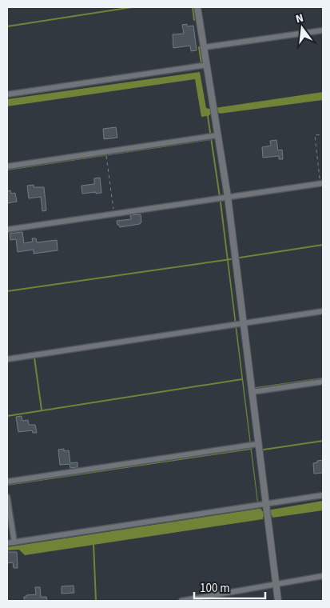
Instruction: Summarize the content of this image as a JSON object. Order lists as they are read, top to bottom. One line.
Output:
{"scale_bar":"100 m","north":"top"}
